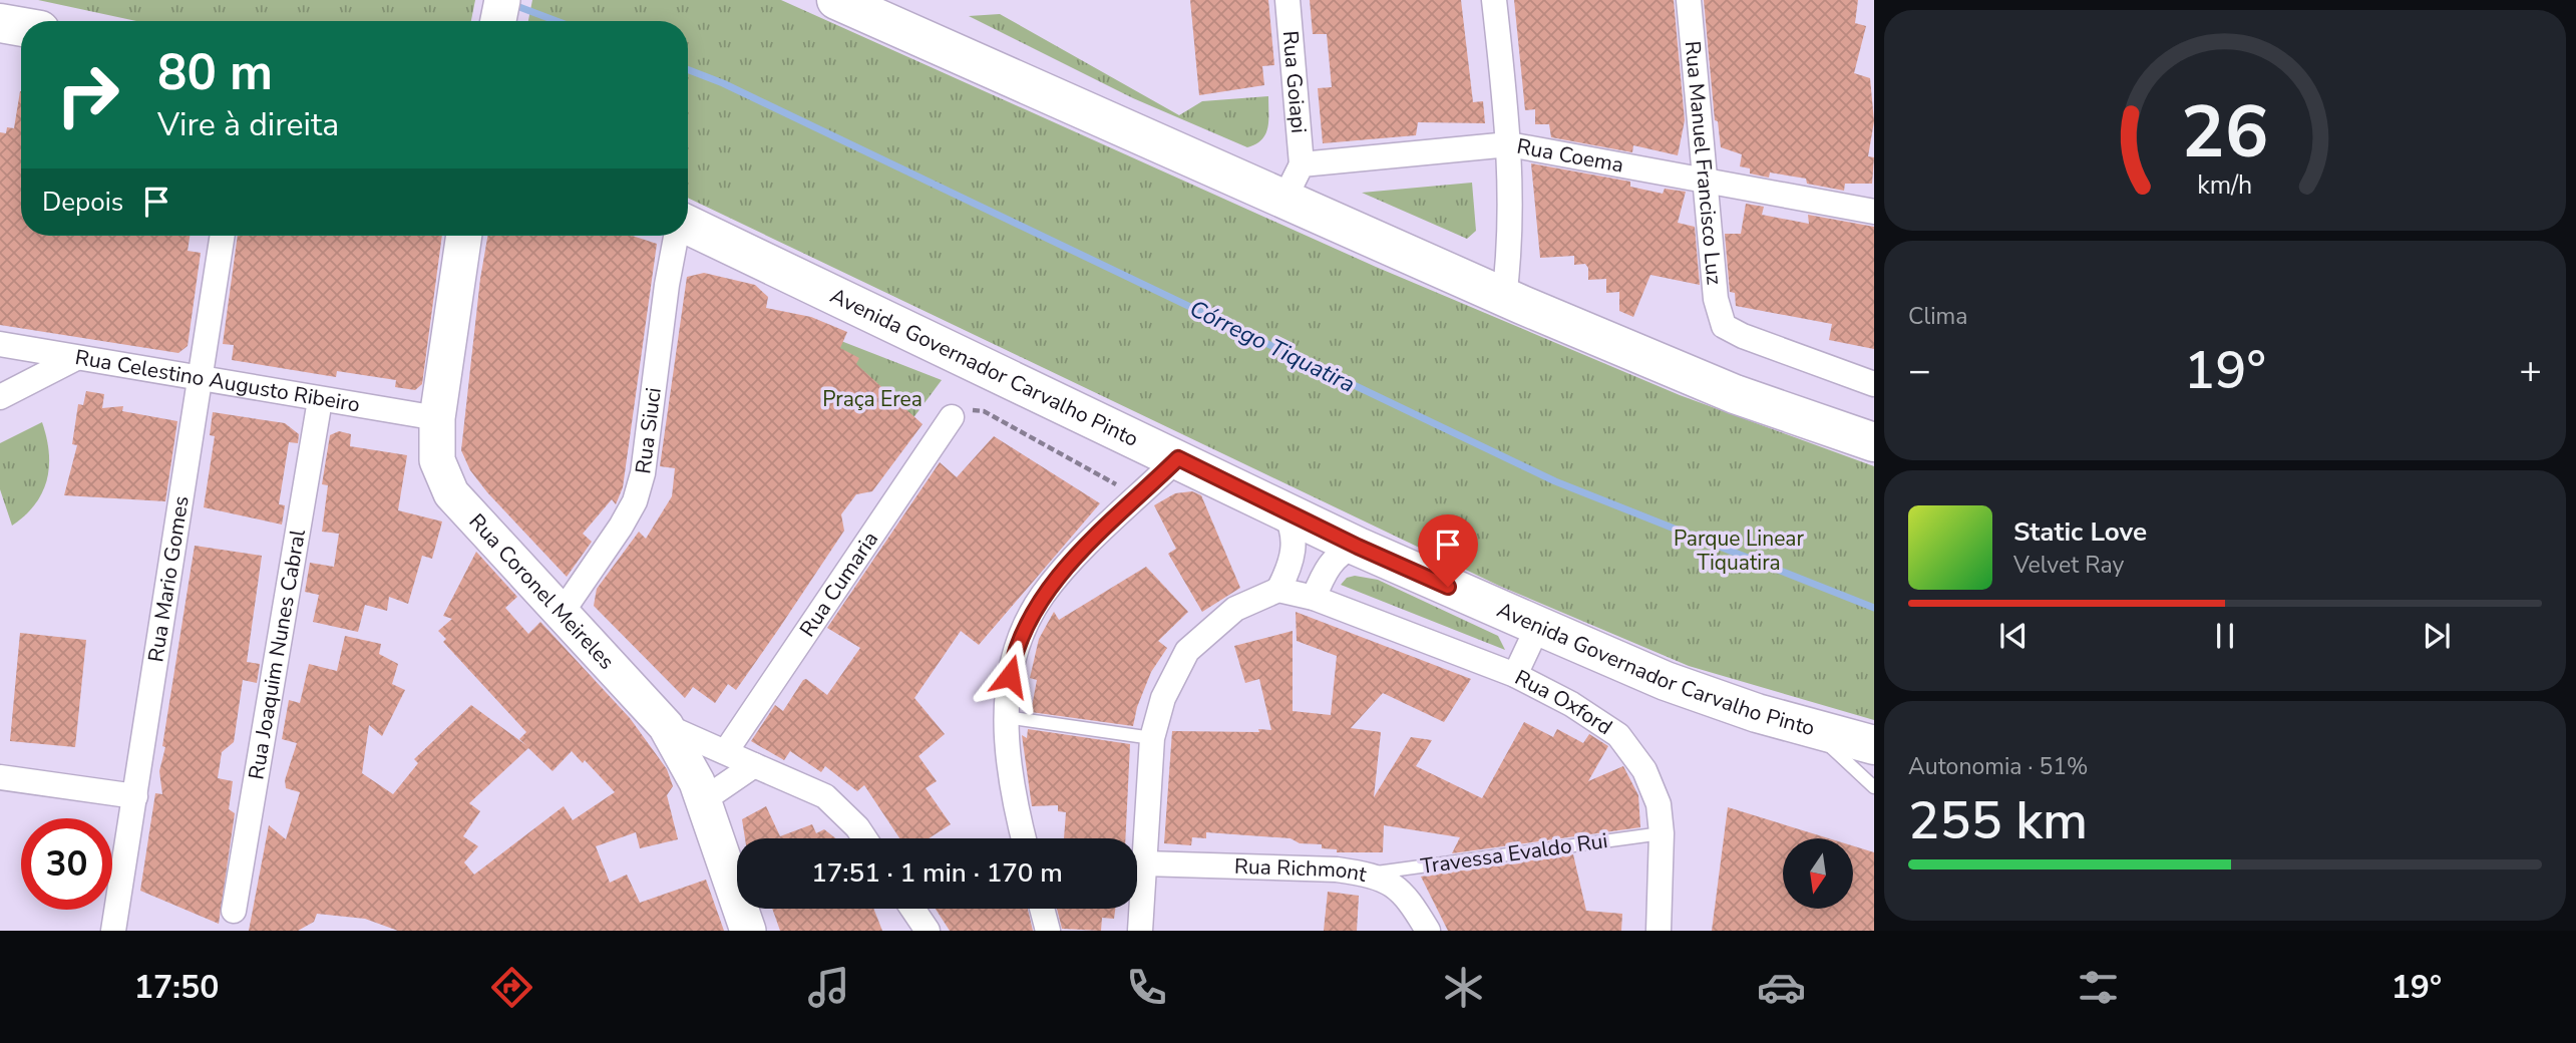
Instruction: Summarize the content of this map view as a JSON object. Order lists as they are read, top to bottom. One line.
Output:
{"streets":{"main road":["Avenida Governador Carvalho Pinto"],"street":["Rua Goiapi","Rua Coema","Rua Manuel Francisco Luz","Rua Celestino Augusto Ribeiro","Rua Siuci","Rua Mario Gomes","Rua Cumaria","Rua Coronel Meireles","Rua Joaquim Nunes Cabral","Rua Oxford","Rua Richmont"],"lane":["Travessa Evaldo Rui"]},"crossings":[["Rua Goiapi","Rua Coema"],["Rua Coema","Rua Manuel Francisco Luz"],["Rua Celestino Augusto Ribeiro","Rua Mario Gomes"],["Rua Celestino Augusto Ribeiro","Rua Coronel Meireles"],["Rua Celestino Augusto Ribeiro","Rua Joaquim Nunes Cabral"],["Rua Siuci","Rua Coronel Meireles"],["Rua Oxford","Travessa Evaldo Rui"],["Travessa Evaldo Rui","Rua Richmont"]],"water":["Córrego Tiquatira"],"parks":["Praça Erea","Parque Linear Tiquatira"],"north":"bottom","page":{"turn":["80 m","Vire à direita"],"then":"Depois","tile":["Clima",["Autonomia · 51%","255 km"]],"heat":["−","19°","+"],"song":["Static Love","Velvet Ray"],"limit":"30","trip":"17:51 · 1 min · 170 m","tabs":["17:50","19°"],"gauge":["26","km/h"]}}
